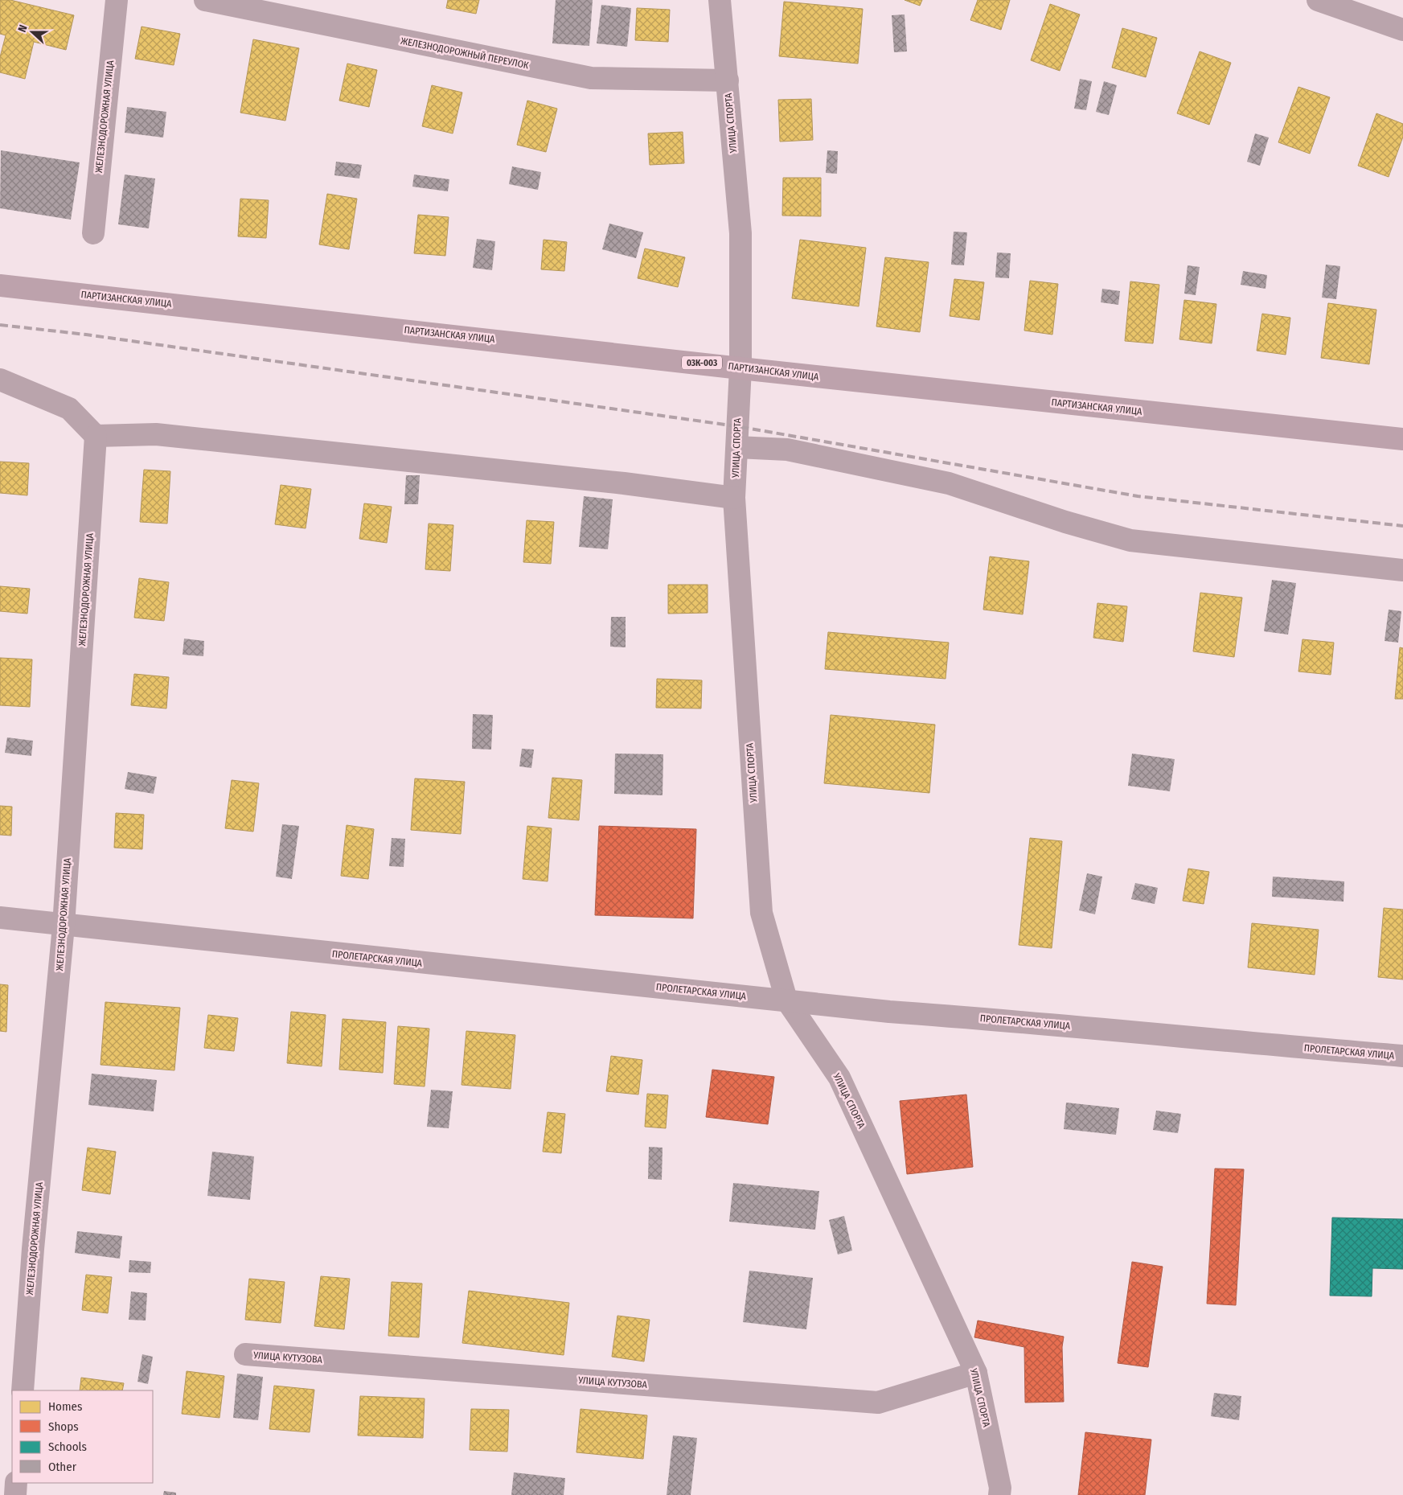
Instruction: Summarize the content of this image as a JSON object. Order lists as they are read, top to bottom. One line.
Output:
{"streets":{"main road":["ПАРТИЗАНСКАЯ УЛИЦА","03К-003"],"street":["ЖЕЛЕЗНОДОРОЖНЫЙ ПЕРЕУЛОК","ЖЕЛЕЗНОДОРОЖНАЯ УЛИЦА","УЛИЦА СПОРТА","ПРОЛЕТАРСКАЯ УЛИЦА","УЛИЦА КУТУЗОВА"]},"crossings":[["ЖЕЛЕЗНОДОРОЖНЫЙ ПЕРЕУЛОК","УЛИЦА СПОРТА"],["ЖЕЛЕЗНОДОРОЖНАЯ УЛИЦА","ПРОЛЕТАРСКАЯ УЛИЦА"],["УЛИЦА СПОРТА","ПАРТИЗАНСКАЯ УЛИЦА"],["УЛИЦА СПОРТА","ПРОЛЕТАРСКАЯ УЛИЦА"],["УЛИЦА СПОРТА","УЛИЦА КУТУЗОВА"]],"legend":["Homes","Shops","Schools","Other"],"north":"left"}
